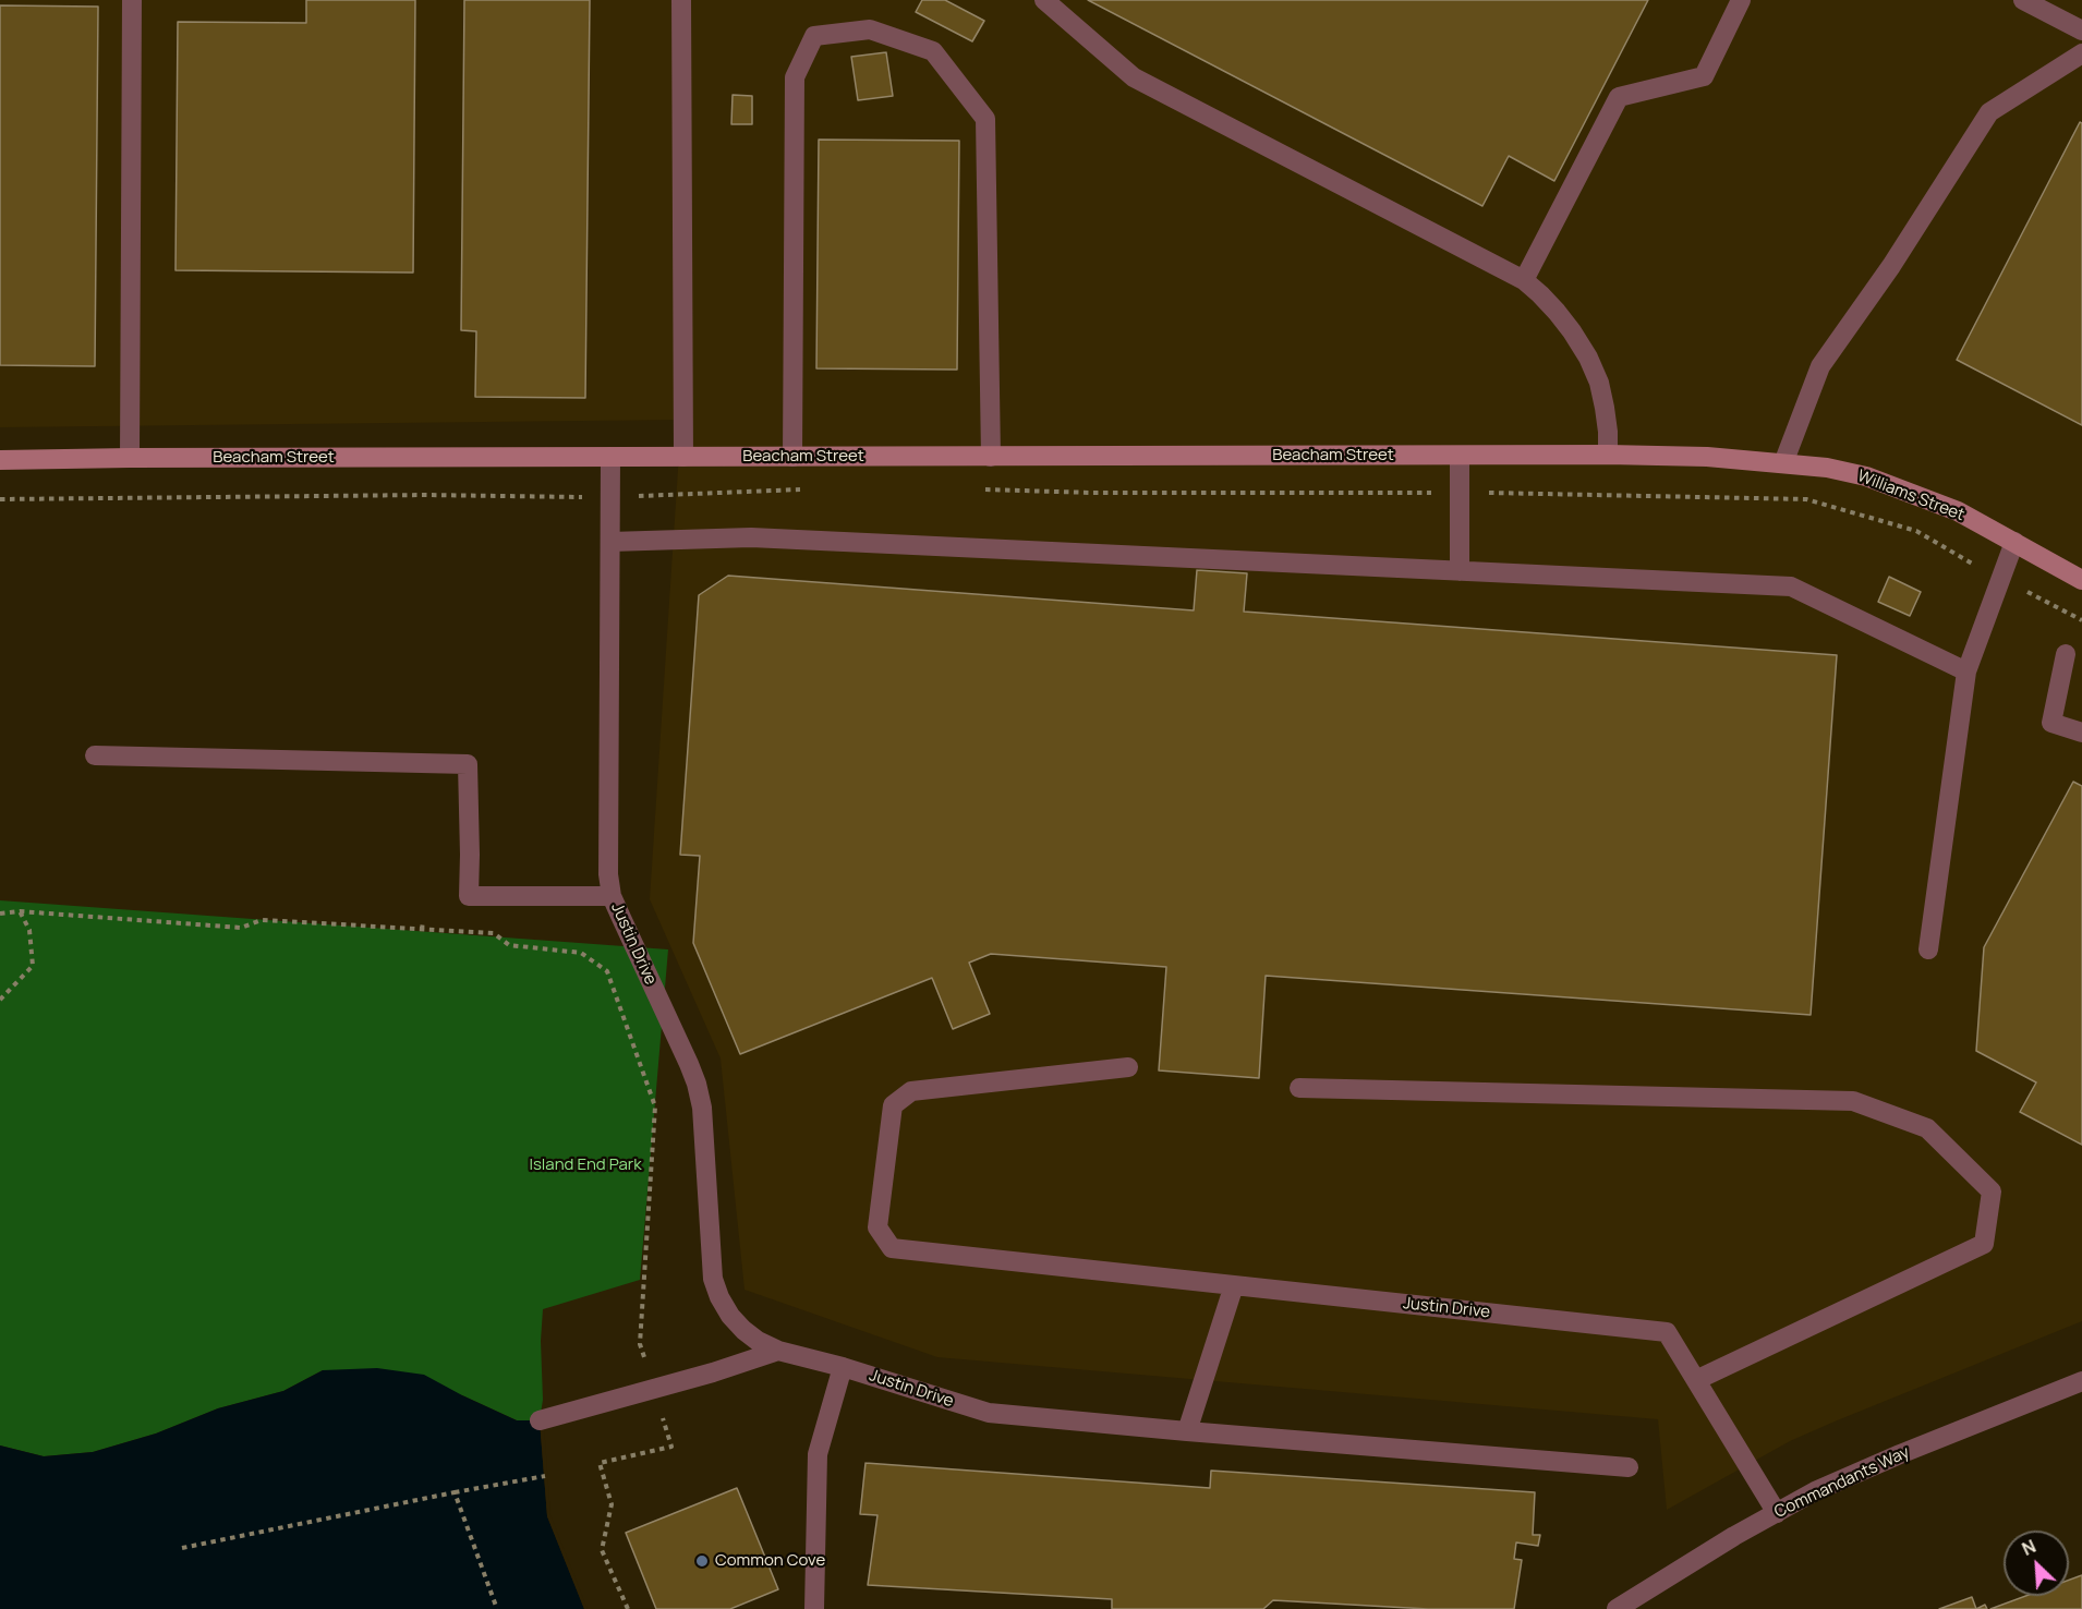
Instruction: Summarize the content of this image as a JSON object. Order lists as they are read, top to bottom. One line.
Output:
{"streets":{"main road":["Beacham Street","Williams Street"],"street":["Justin Drive","Commandants Way"]},"crossings":[["Beacham Street","Williams Street"],["Beacham Street","Justin Drive"],["Justin Drive","Commandants Way"]],"parks":["Island End Park"],"places":["Common Cove"],"north":"top left"}
